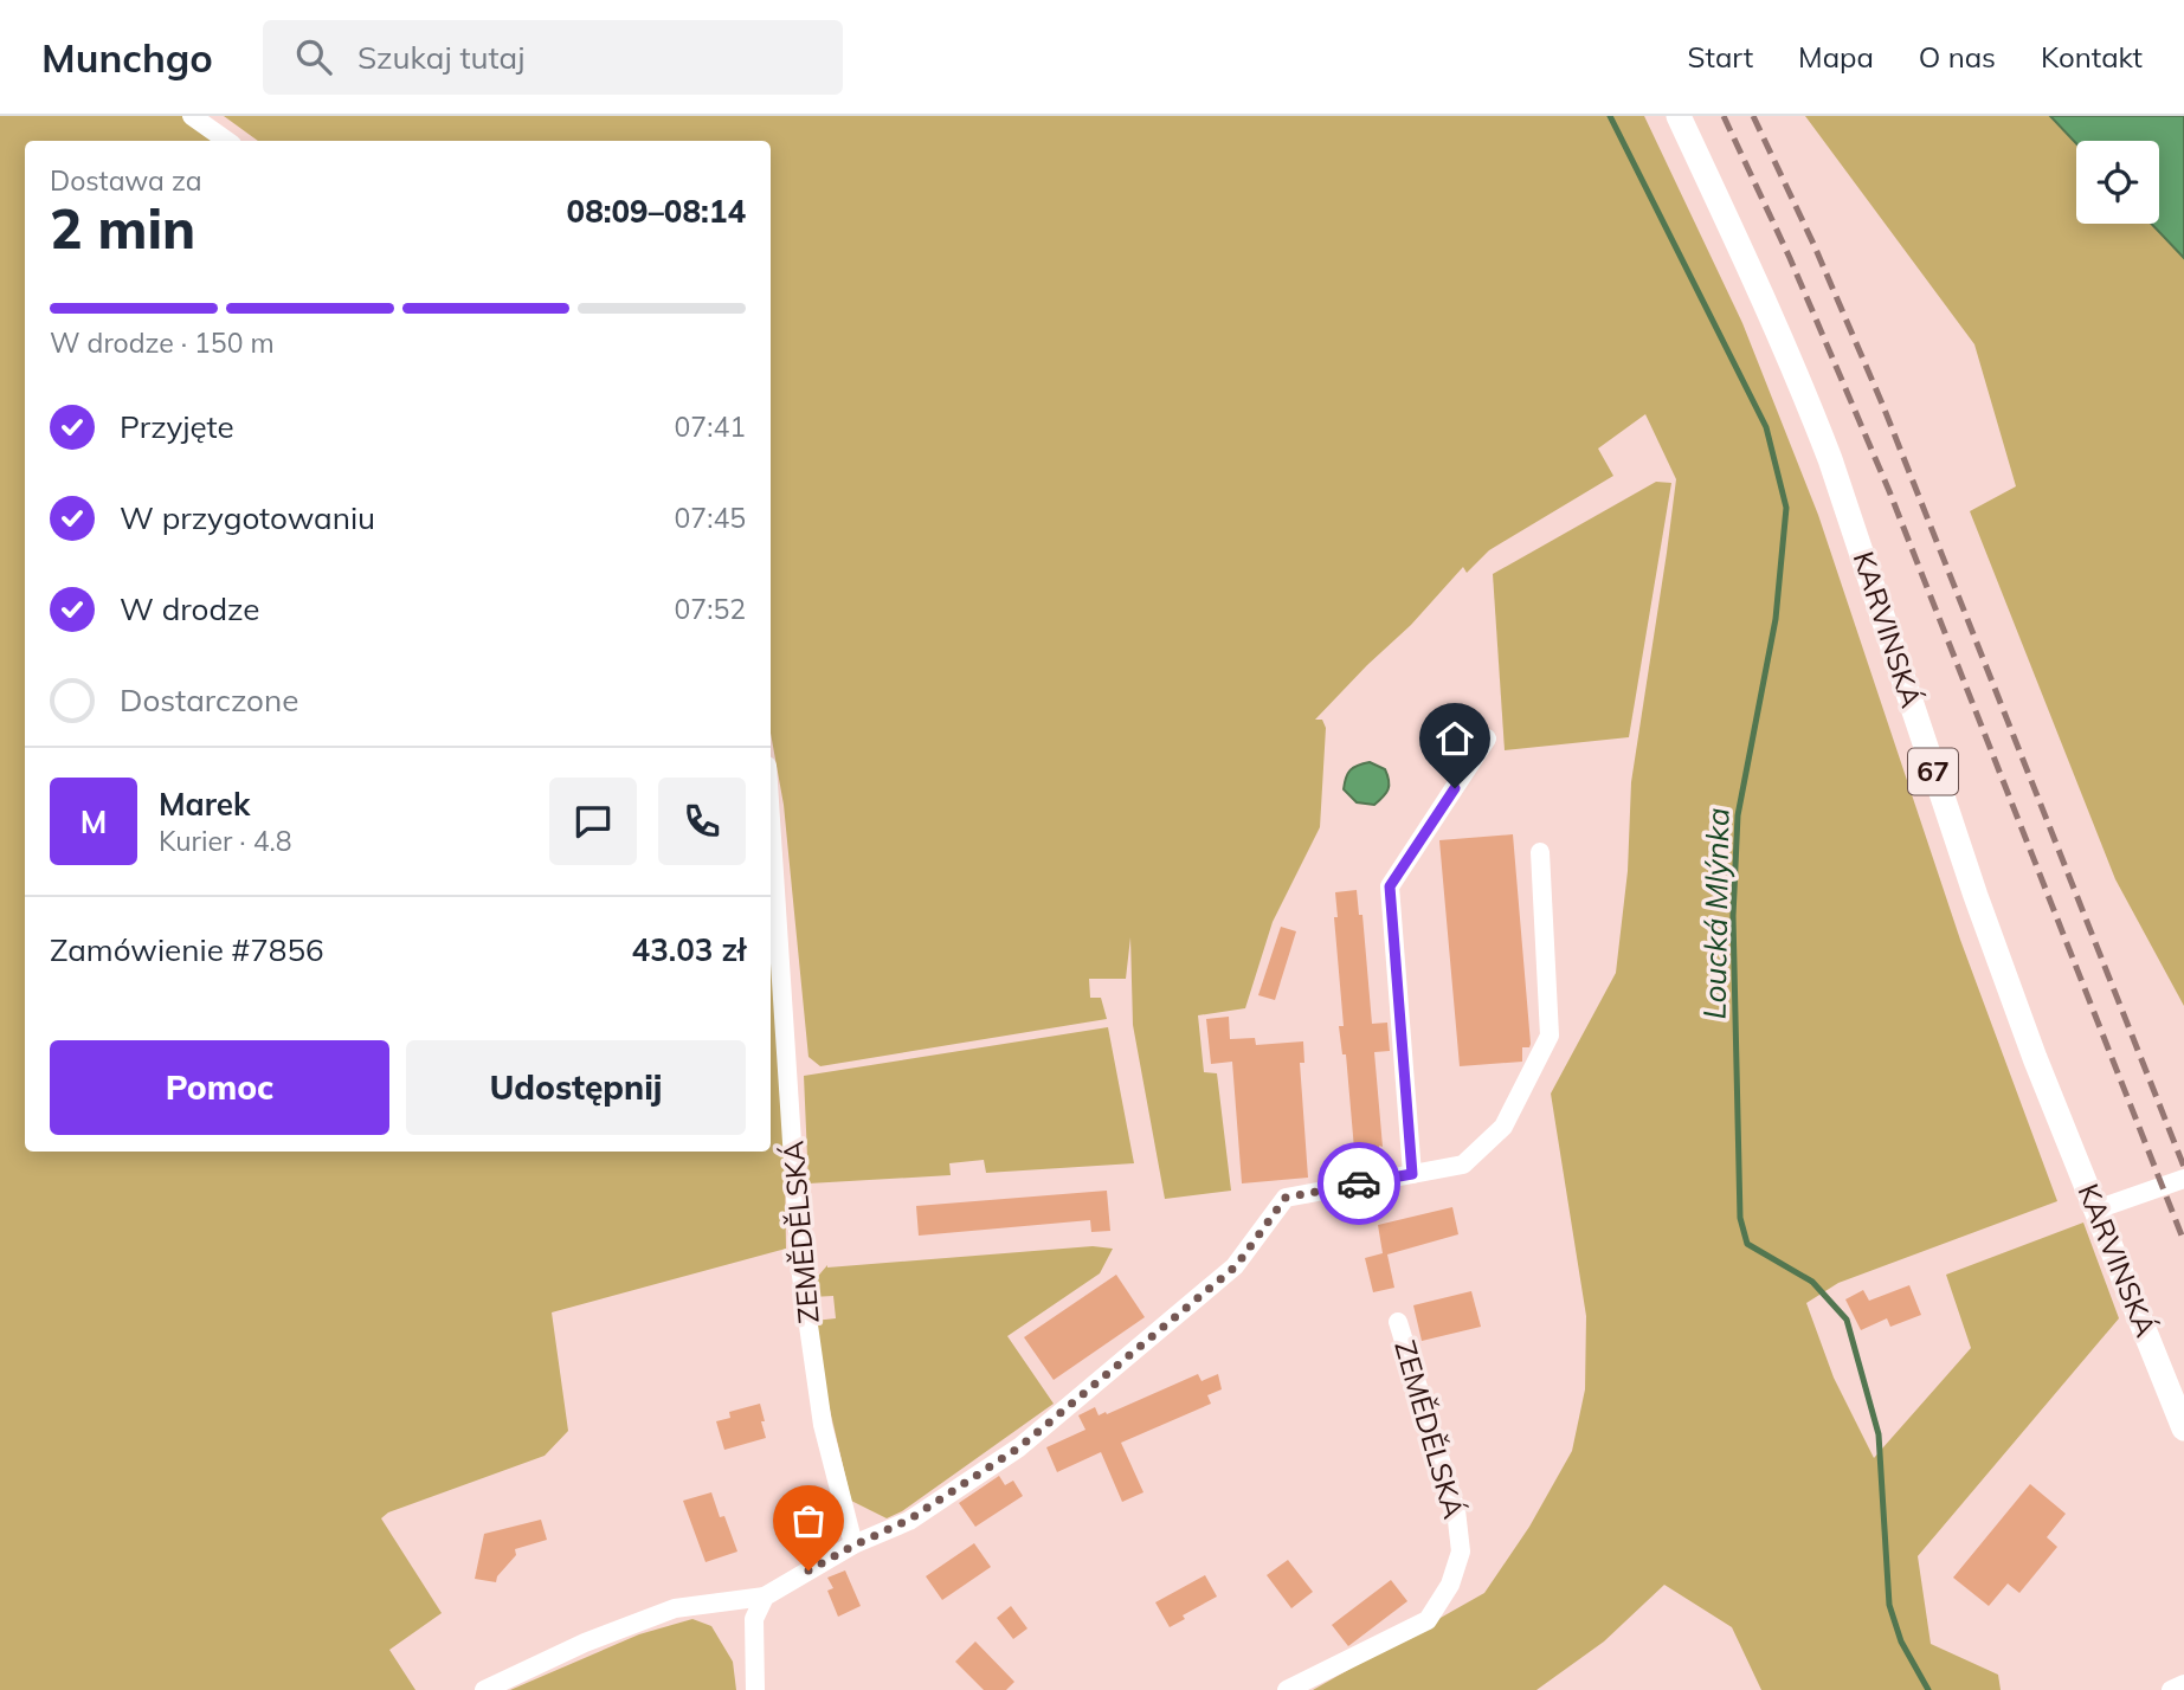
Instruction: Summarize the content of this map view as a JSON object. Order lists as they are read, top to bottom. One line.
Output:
{"streets":{"main road":["KARVINSKÁ","67"],"street":["ZEMĚDĚLSKÁ"]},"water":["Loucká Mlýnka"],"page":{"header":"Munchgo","search":"Szukaj tutaj","nav":["Start","Mapa","O nas","Kontakt"],"heading":["2 min","Dostawa za","08:09–08:14"],"panel":["Marek","Kurier · 4.8","Zamówienie #7856","43.03 zł"],"bar":"W drodze · 150 m","list":[["Przyjęte","07:41"],["W przygotowaniu","07:45"],["W drodze","07:52"],"Dostarczone"],"round":"M","buttons":["Pomoc","Udostępnij"]}}
